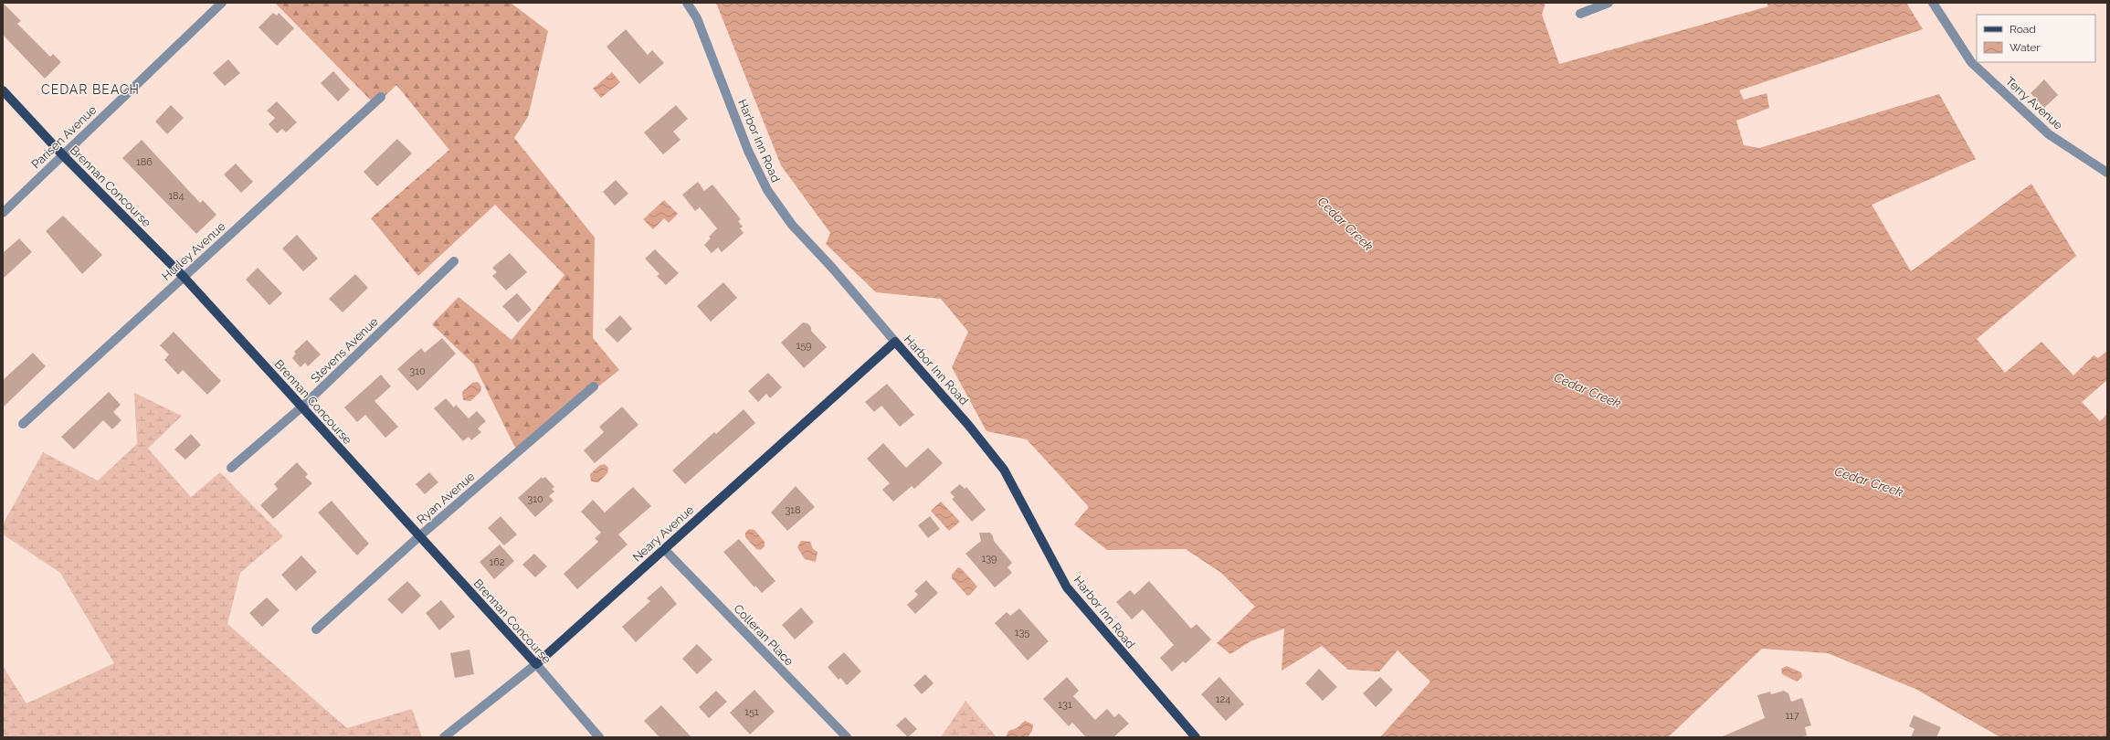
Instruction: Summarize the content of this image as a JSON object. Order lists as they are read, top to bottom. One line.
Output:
{"streets":{"main road":["Harbor Inn Road","Brennan Concourse","Neary Avenue"],"street":["Terry Avenue","Parisen Avenue","Hurley Avenue","Stevens Avenue","Ryan Avenue","Colleran Place"]},"crossings":[["Parisen Avenue","Brennan Concourse"],["Harbor Inn Road","Neary Avenue"],["Brennan Concourse","Hurley Avenue"],["Brennan Concourse","Stevens Avenue"],["Brennan Concourse","Ryan Avenue"],["Brennan Concourse","Neary Avenue"],["Neary Avenue","Colleran Place"]],"districts":["CEDAR BEACH"],"water":["Cedar Creek"],"house_numbers":["186","184","159","310","310","318","139","162","135","124","131","151","117"],"legend":["Road","Water"]}
